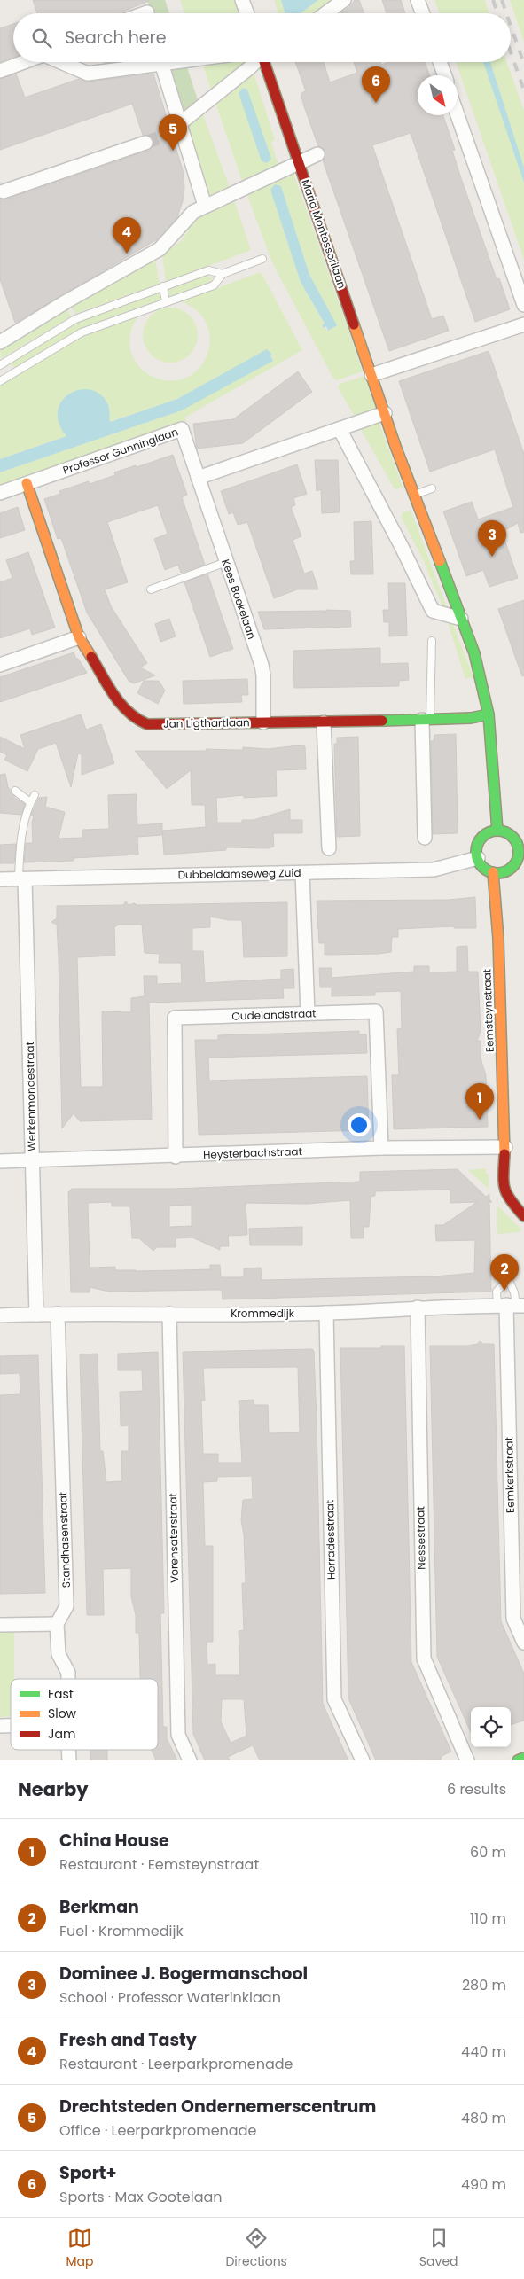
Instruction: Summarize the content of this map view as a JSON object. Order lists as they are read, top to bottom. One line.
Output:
{"streets":{"street":["Maria Montessorilaan","Professor Gunninglaan","Kees Boekelaan","Jan Ligthartlaan","Dubbeldamseweg Zuid","Eemsteynstraat","Oudelandstraat","Werkenmondestraat","Heysterbachstraat","Krommedijk","Eemkerkstraat","Vorensaterstraat","Nessestraat","Standhasenstraat","Herradesstraat"]},"crossings":[["Maria Montessorilaan","Jan Ligthartlaan"],["Maria Montessorilaan","Dubbeldamseweg Zuid"],["Maria Montessorilaan","Eemsteynstraat"],["Professor Gunninglaan","Kees Boekelaan"],["Professor Gunninglaan","Jan Ligthartlaan"],["Kees Boekelaan","Jan Ligthartlaan"],["Dubbeldamseweg Zuid","Eemsteynstraat"],["Dubbeldamseweg Zuid","Werkenmondestraat"],["Eemsteynstraat","Heysterbachstraat"],["Oudelandstraat","Heysterbachstraat"],["Werkenmondestraat","Heysterbachstraat"],["Werkenmondestraat","Krommedijk"],["Krommedijk","Eemkerkstraat"],["Krommedijk","Vorensaterstraat"],["Krommedijk","Nessestraat"],["Krommedijk","Standhasenstraat"],["Krommedijk","Herradesstraat"]],"legend":["Fast","Slow","Jam"],"north":"bottom right","page":{"search":"Search here","pins":["6","5","4","3","1","2"],"heading":["Nearby","6 results"],"list":[{"mark":"1","name":"China House","note":"Restaurant · Eemsteynstraat","value":"60 m"},{"mark":"2","name":"Berkman","note":"Fuel · Krommedijk","value":"110 m"},{"mark":"3","name":"Dominee J. Bogermanschool","note":"School · Professor Waterinklaan","value":"280 m"},{"mark":"4","name":"Fresh and Tasty","note":"Restaurant · Leerparkpromenade","value":"440 m"},{"mark":"5","name":"Drechtsteden Ondernemerscentrum","note":"Office · Leerparkpromenade","value":"480 m"},{"mark":"6","name":"Sport+","note":"Sports · Max Gootelaan","value":"490 m"}],"nav":["Map","Directions","Saved"]}}
